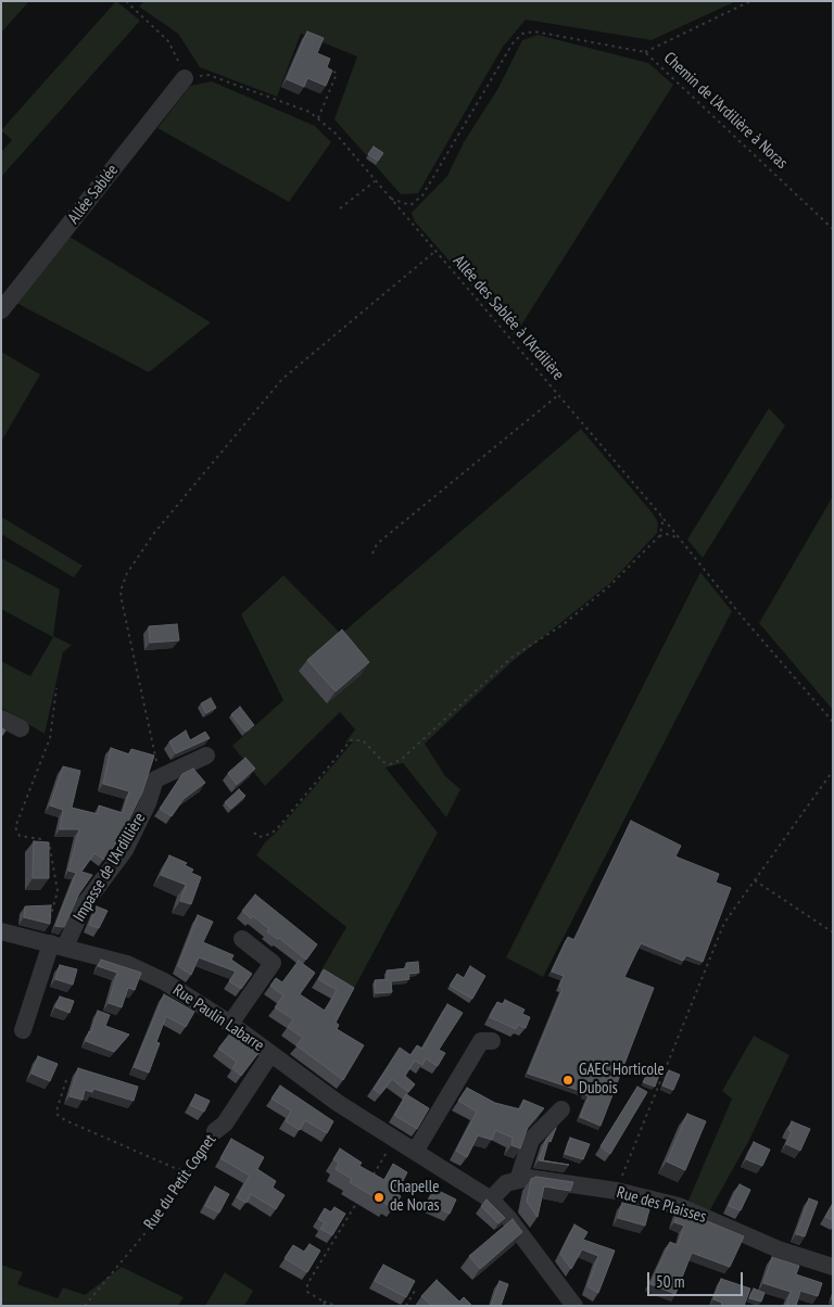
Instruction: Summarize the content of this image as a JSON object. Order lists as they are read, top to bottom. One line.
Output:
{"streets":{"street":["Allée Sablée","Impasse de l'Ardillière","Rue Paulin Labarre","Rue du Petit Cognet","Rue des Plaisses"],"path":["Chemin de l'Ardilière à Noras","Allée des Sablée à l'Ardilière"]},"crossings":[["Chemin de l'Ardilière à Noras","Allée des Sablée à l'Ardilière"],["Allée Sablée","Allée des Sablée à l'Ardilière"],["Impasse de l'Ardillière","Rue Paulin Labarre"],["Rue Paulin Labarre","Rue du Petit Cognet"]],"places":["GAEC Horticole Dubois","Chapelle de Noras"],"scale_bar":"50 m"}
